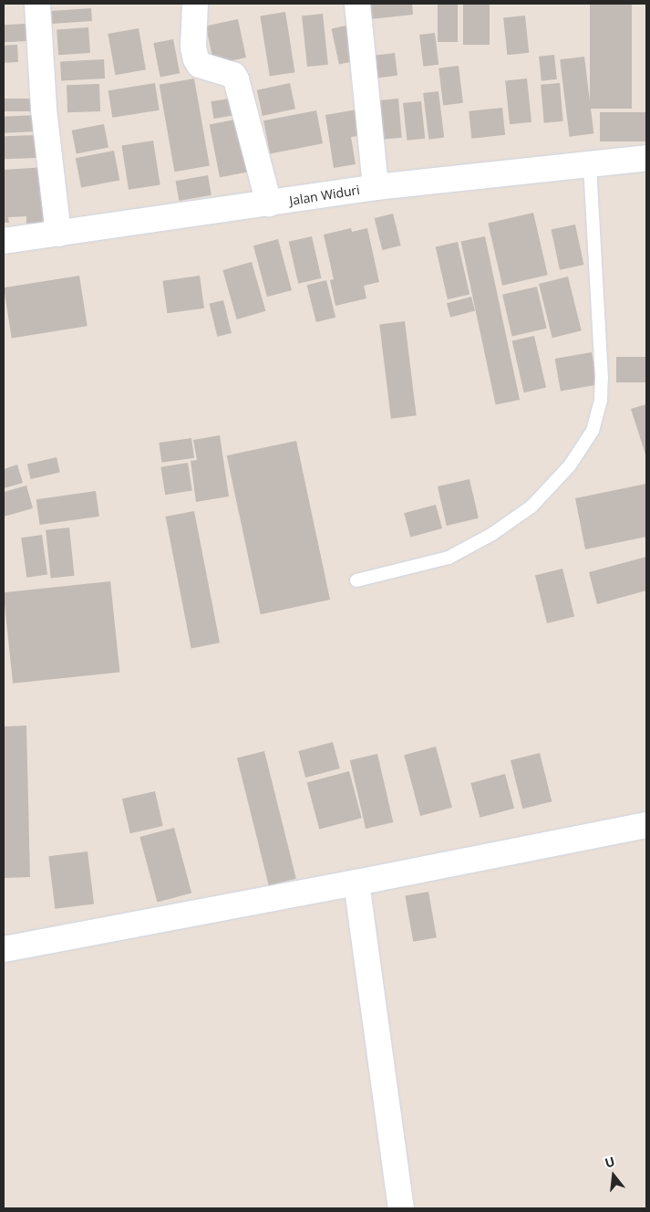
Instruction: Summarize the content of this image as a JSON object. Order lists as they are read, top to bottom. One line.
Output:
{"streets":{"street":["Jalan Widuri"]},"north":"top"}
